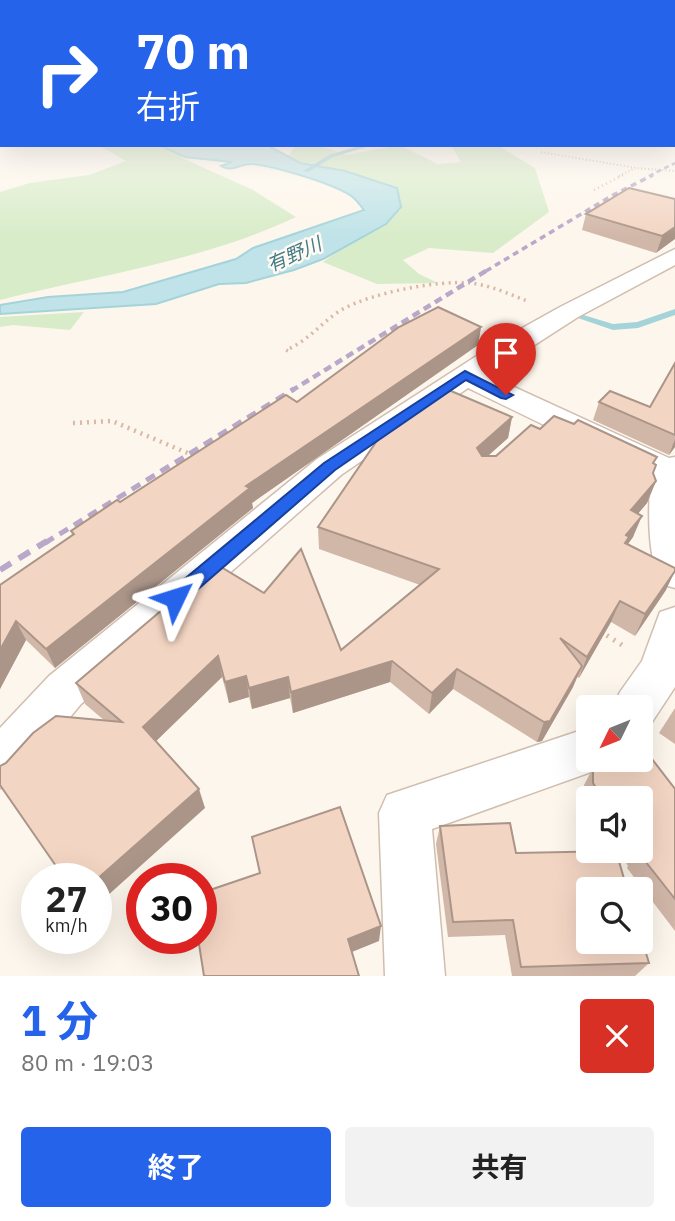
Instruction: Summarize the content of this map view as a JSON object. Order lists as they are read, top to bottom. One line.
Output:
{"water":["有野川"],"north":"bottom left","page":{"turn":["70 m","右折"],"speed":"27 km/h","limit":"30","heading":["1 分","80 m · 19:03"],"buttons":["終了","共有"]}}
